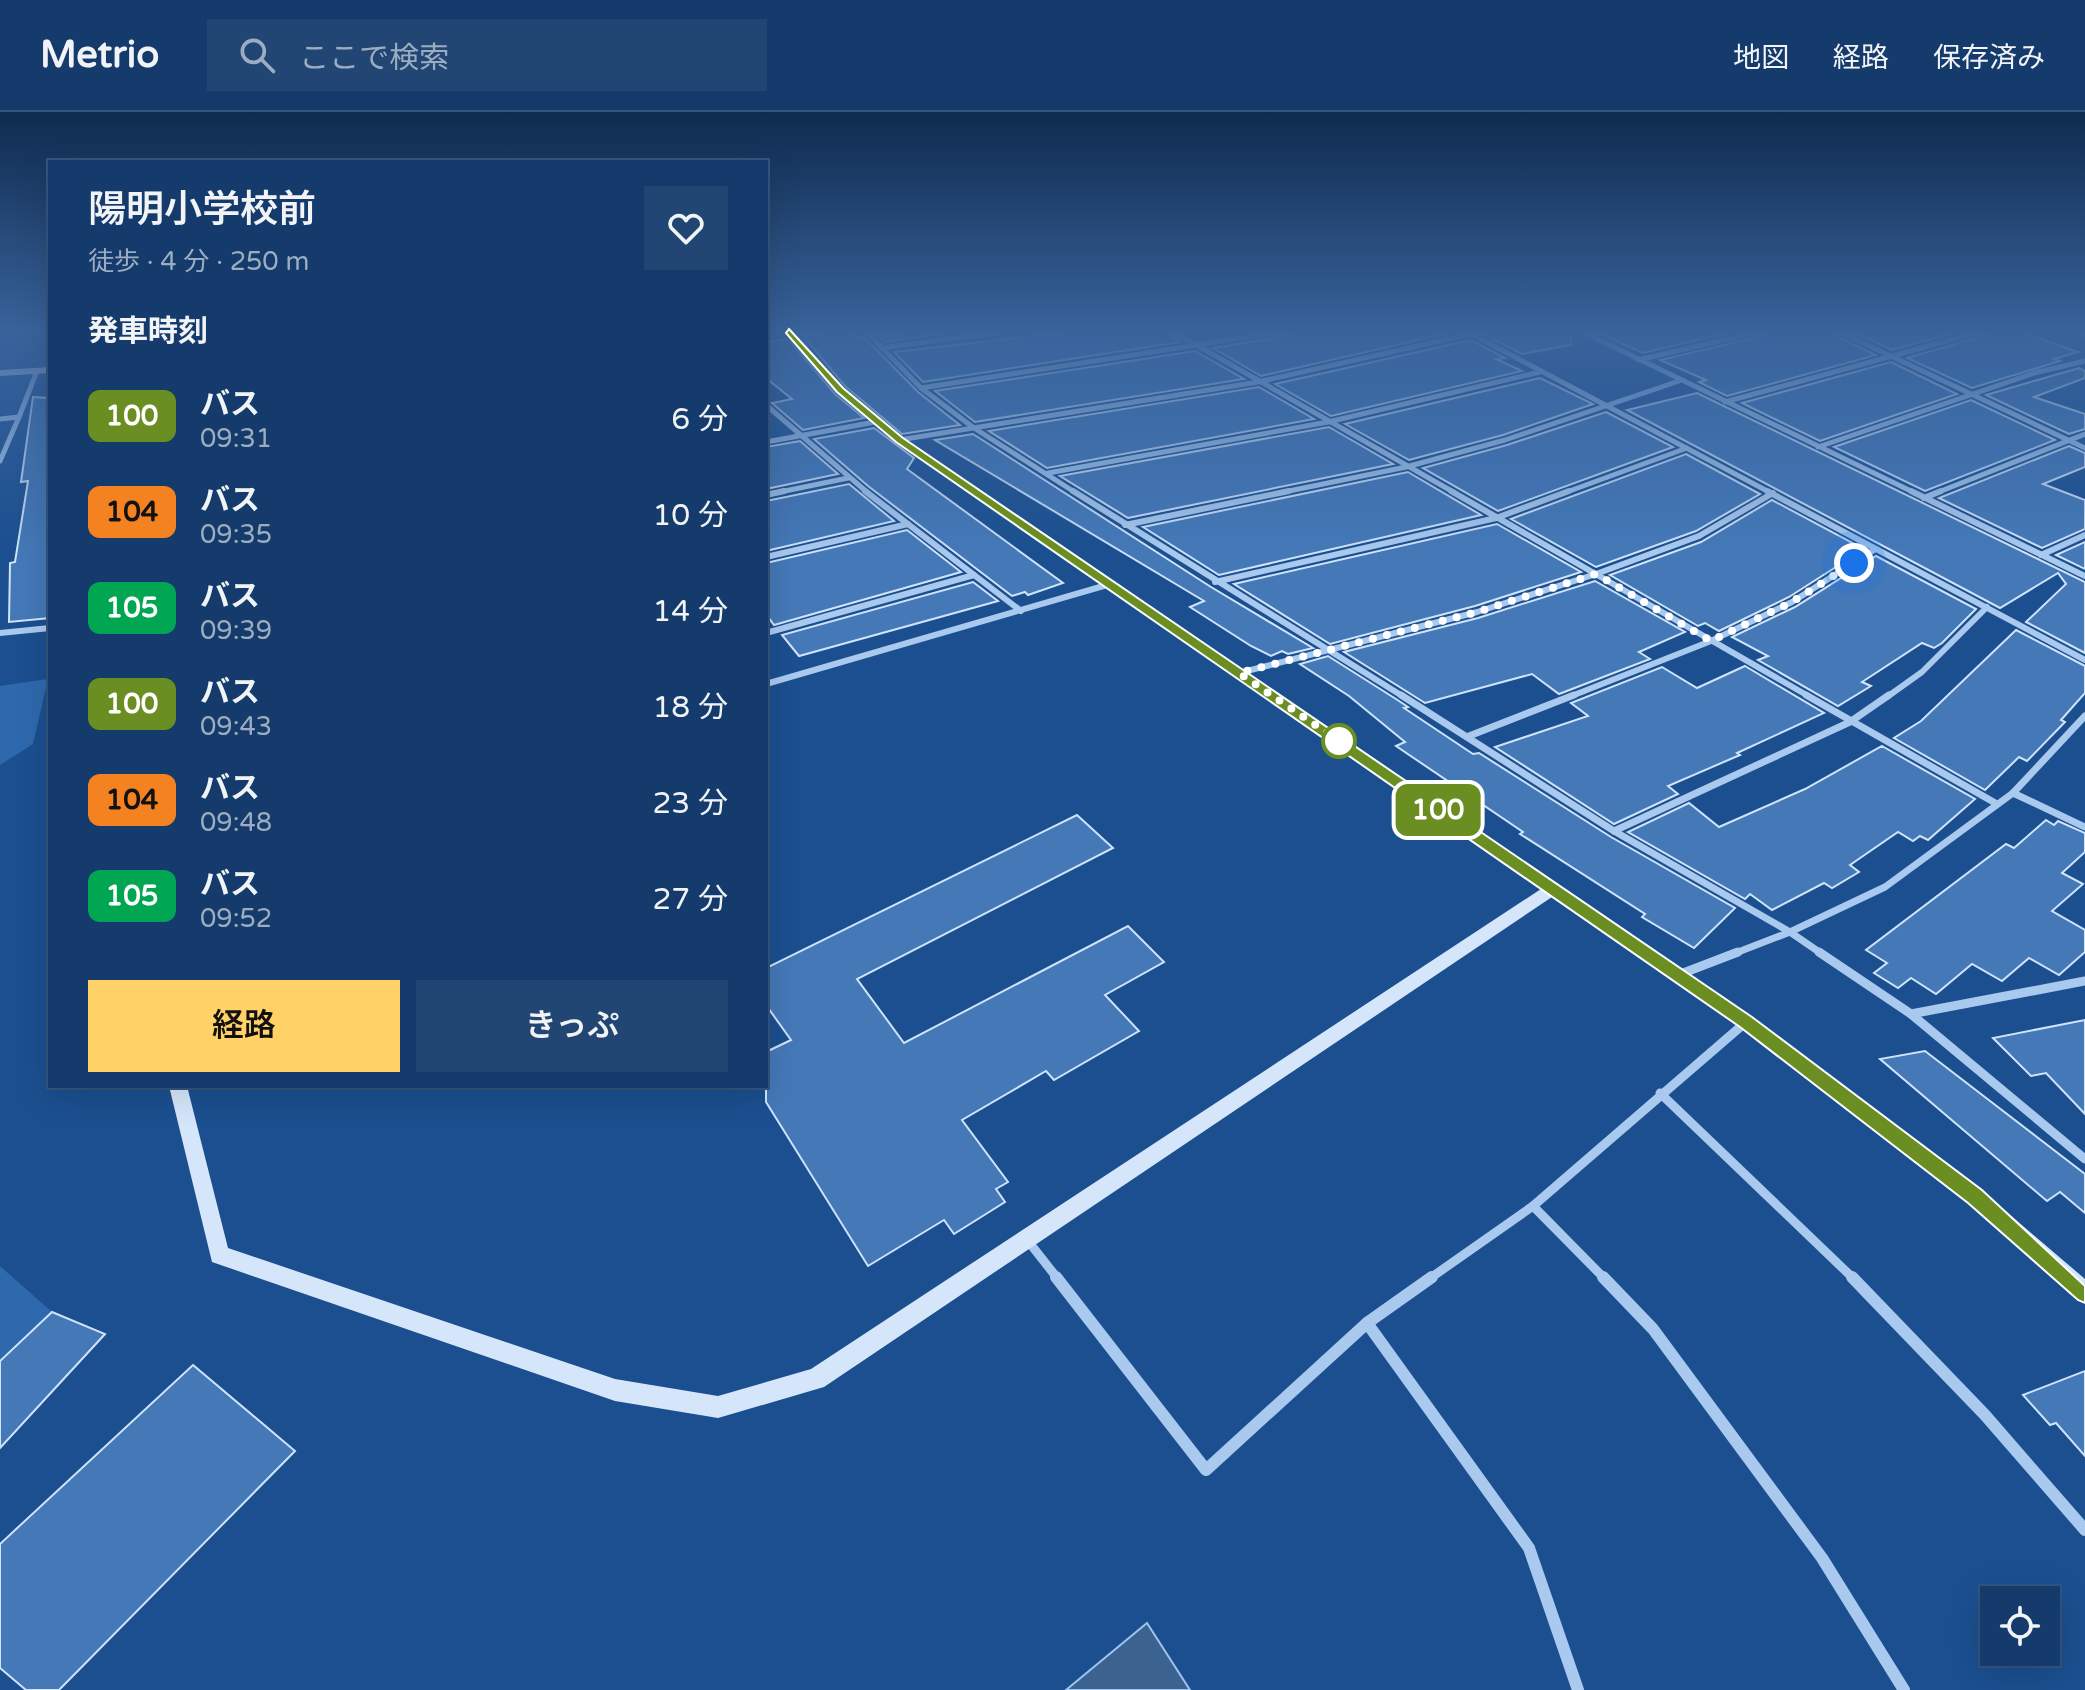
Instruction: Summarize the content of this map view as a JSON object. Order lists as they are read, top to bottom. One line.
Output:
{"lines":["bus line 100"],"page":{"header":"Metrio","search":"ここで検索","nav":["地図","経路","保存済み"],"on_map":"100","heading":[["陽明小学校前","徒歩 · 4 分 · 250 m"],"発車時刻"],"list":[{"mark":"100","name":"バス","note":"09:31","value":"6 分"},{"mark":"104","name":"バス","note":"09:35","value":"10 分"},{"mark":"105","name":"バス","note":"09:39","value":"14 分"},{"mark":"100","name":"バス","note":"09:43","value":"18 分"},{"mark":"104","name":"バス","note":"09:48","value":"23 分"},{"mark":"105","name":"バス","note":"09:52","value":"27 分"}],"buttons":["経路","きっぷ"]}}
